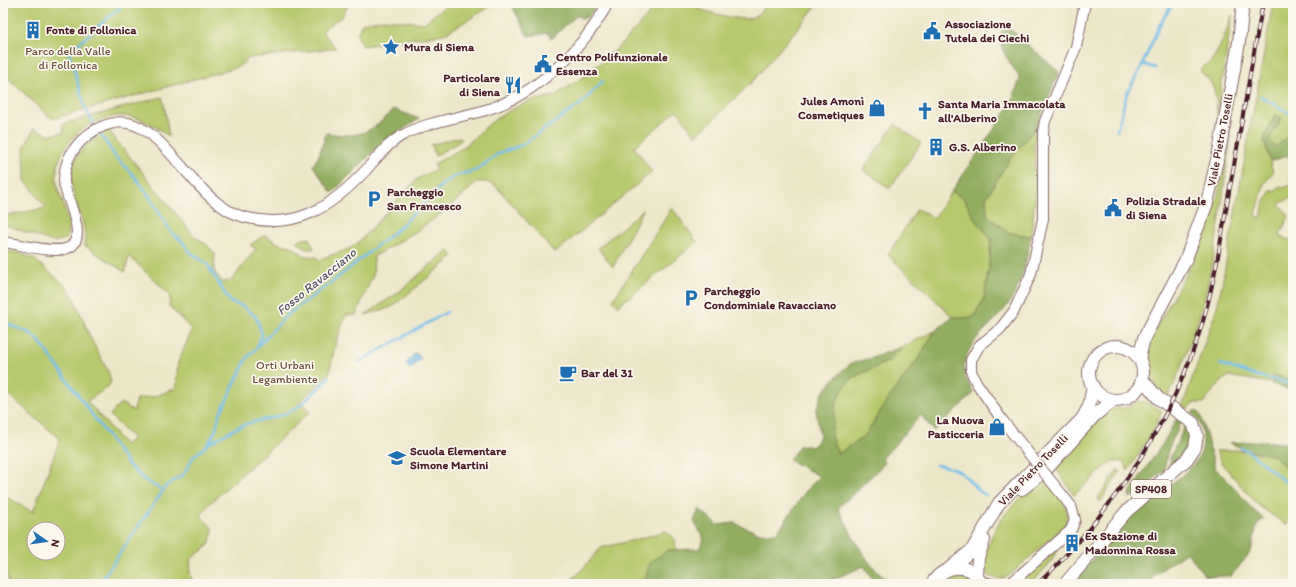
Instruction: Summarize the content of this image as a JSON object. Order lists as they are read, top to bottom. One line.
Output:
{"streets":{"main road":["Viale Pietro Toselli","SP408"]},"water":["Fosso Ravacciano"],"parks":["Parco della Valle di Follonica","Orti Urbani Legambiente"],"places":{"building":["Fonte di Follonica","G.S. Alberino","Ex Stazione di Madonnina Rossa"],"public building":["Associazione Tutela dei Ciechi","Centro Polifunzionale Essenza","Polizia Stradale di Siena"],"place":["Mura di Siena"],"restaurant":["Particolare di Siena"],"shop":["Jules Amonì Cosmetiques","La Nuova Pasticceria"],"church":["Santa Maria Immacolata all'Alberino"],"parking":["Parcheggio San Francesco","Parcheggio Condominiale Ravacciano"],"cafe":["Bar del 31"],"school or university":["Scuola Elementare Simone Martini"]},"north":"right"}
